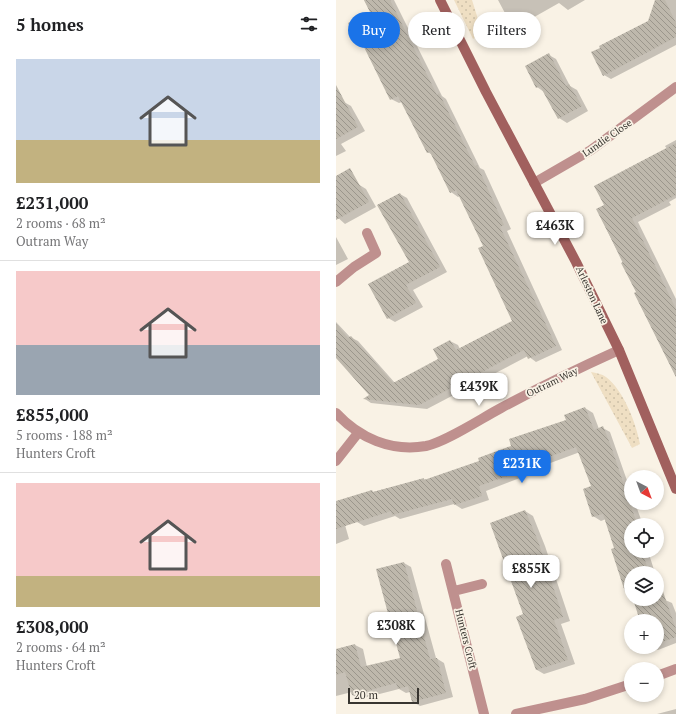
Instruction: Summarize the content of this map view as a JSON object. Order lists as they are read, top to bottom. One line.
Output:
{"streets":{"street":["Lundie Close","Arleston Lane","Outram Way","Hunters Croft"]},"crossings":[["Lundie Close","Arleston Lane"],["Arleston Lane","Outram Way"]],"scale_bar":"20 m","north":"bottom right","page":{"heading":"5 homes","chip":["Buy","Rent","Filters"],"list":[{"name":"£231,000","note":"2 rooms · 68 m² · Outram Way"},{"name":"£855,000","note":"5 rooms · 188 m² · Hunters Croft"},{"name":"£308,000","note":"2 rooms · 64 m² · Hunters Croft"}],"price":["£463K","£439K","£231K","£855K","£308K"],"map_buttons":["+","−"],"scale":"20 m"}}
